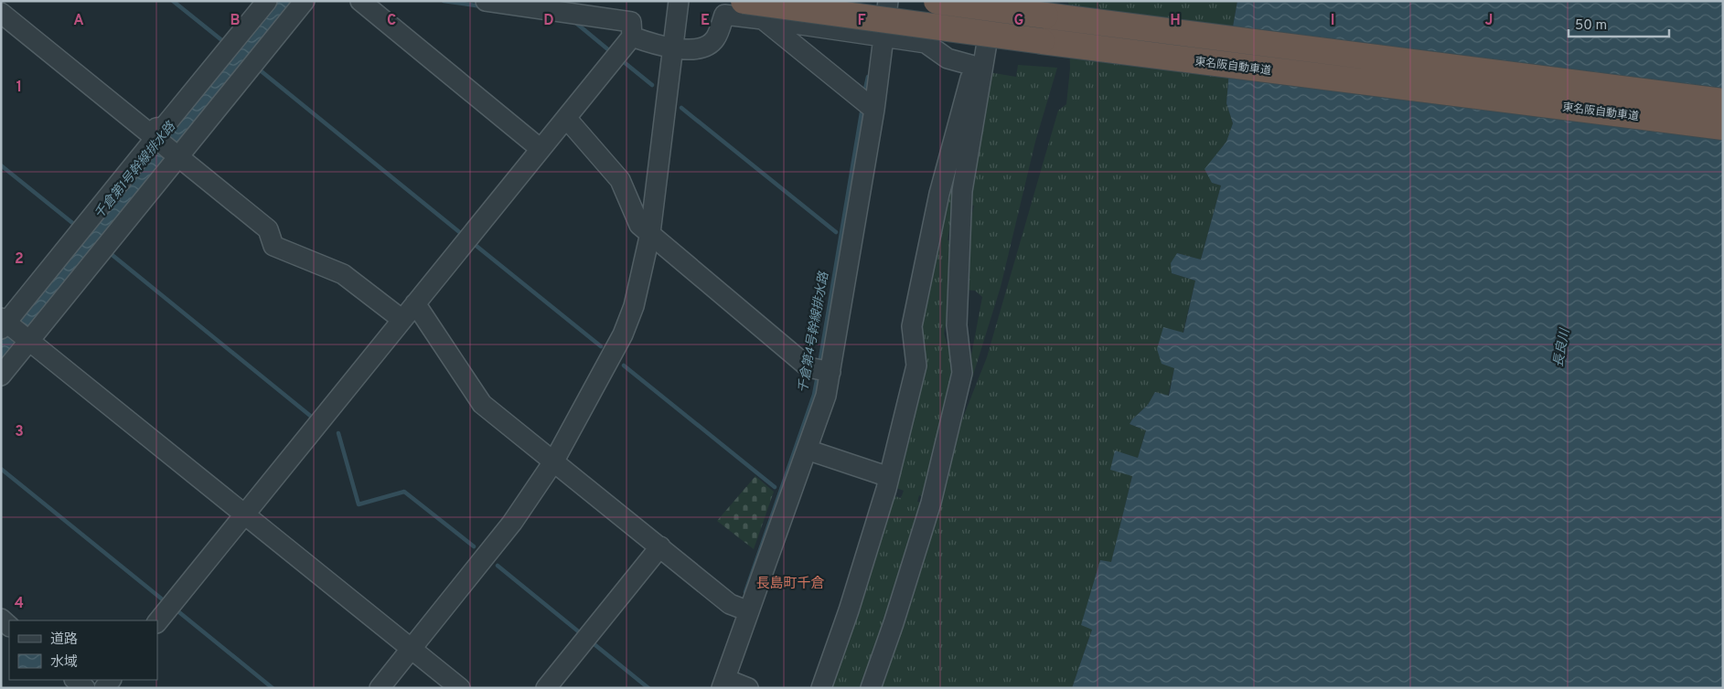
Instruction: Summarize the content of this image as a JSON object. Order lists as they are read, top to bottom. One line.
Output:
{"streets":{"highway":["東名阪自動車道"]},"districts":["長島町千倉"],"water":["千倉第1号幹線排水路","千倉第4号幹線排水路","長良川"],"legend":["道路","水域"],"scale_bar":"50 m","grid":{"columns":["A","B","C","D","E","F","G","H","I","J"],"rows":["1","2","3","4"]}}
